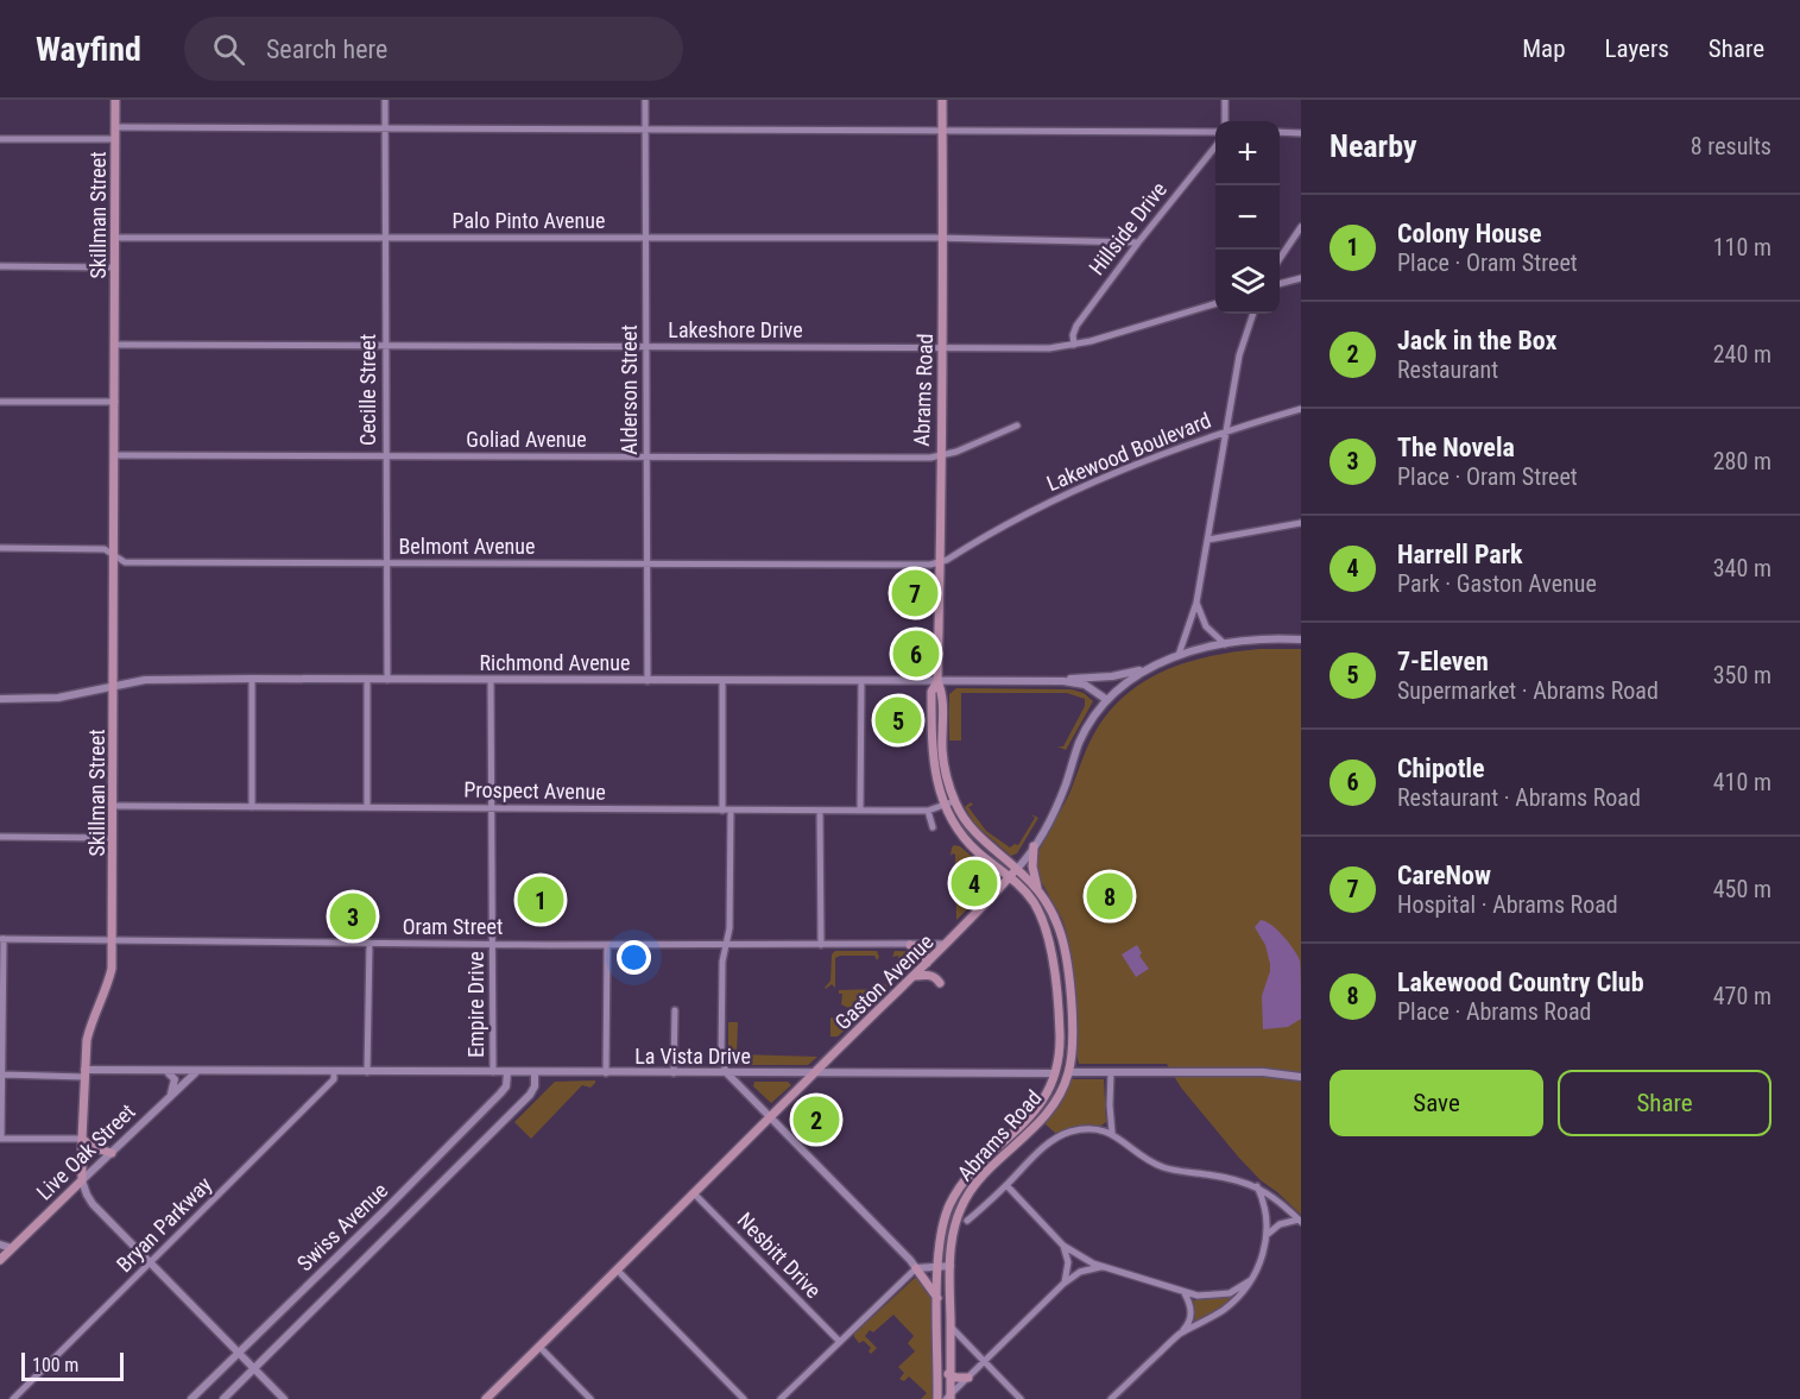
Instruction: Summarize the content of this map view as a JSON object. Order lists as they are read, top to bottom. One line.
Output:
{"streets":{"main road":["Skillman Street","Abrams Road","Gaston Avenue","Live Oak Street"],"street":["Palo Pinto Avenue","Hillside Drive","Lakeshore Drive","Cecille Street","Alderson Street","Goliad Avenue","Lakewood Boulevard","Belmont Avenue","Richmond Avenue","Prospect Avenue","Oram Street","Empire Drive","La Vista Drive","Bryan Parkway","Swiss Avenue","Nesbitt Drive"]},"crossings":[["Skillman Street","Palo Pinto Avenue"],["Skillman Street","Lakeshore Drive"],["Skillman Street","Goliad Avenue"],["Skillman Street","Belmont Avenue"],["Skillman Street","Richmond Avenue"],["Skillman Street","Prospect Avenue"],["Skillman Street","Oram Street"],["Skillman Street","La Vista Drive"],["Skillman Street","Live Oak Street"],["Skillman Street","Bryan Parkway"],["Skillman Street","Swiss Avenue"],["Palo Pinto Avenue","Hillside Drive"],["Palo Pinto Avenue","Cecille Street"],["Palo Pinto Avenue","Alderson Street"],["Palo Pinto Avenue","Abrams Road"],["Hillside Drive","Lakeshore Drive"],["Lakeshore Drive","Cecille Street"],["Lakeshore Drive","Alderson Street"],["Lakeshore Drive","Abrams Road"],["Cecille Street","Goliad Avenue"],["Cecille Street","Belmont Avenue"],["Cecille Street","Richmond Avenue"],["Alderson Street","Goliad Avenue"],["Alderson Street","Belmont Avenue"],["Alderson Street","Richmond Avenue"],["Abrams Road","Goliad Avenue"],["Abrams Road","Lakewood Boulevard"],["Abrams Road","Belmont Avenue"],["Abrams Road","Richmond Avenue"],["Abrams Road","Prospect Avenue"],["Abrams Road","Gaston Avenue"],["Abrams Road","La Vista Drive"],["Lakewood Boulevard","Belmont Avenue"],["Richmond Avenue","Gaston Avenue"],["Richmond Avenue","Empire Drive"],["Prospect Avenue","Empire Drive"],["Oram Street","Gaston Avenue"],["Oram Street","Empire Drive"],["Gaston Avenue","La Vista Drive"],["Gaston Avenue","Nesbitt Drive"],["Empire Drive","La Vista Drive"],["La Vista Drive","Live Oak Street"],["La Vista Drive","Bryan Parkway"],["La Vista Drive","Swiss Avenue"]],"scale_bar":"100 m","page":{"header":"Wayfind","search":"Search here","nav":["Map","Layers","Share"],"heading":["Nearby","8 results"],"map_buttons":["+","−"],"list":[{"mark":"1","name":"Colony House","note":"Place · Oram Street","value":"110 m"},{"mark":"2","name":"Jack in the Box","note":"Restaurant","value":"240 m"},{"mark":"3","name":"The Novela","note":"Place · Oram Street","value":"280 m"},{"mark":"4","name":"Harrell Park","note":"Park · Gaston Avenue","value":"340 m"},{"mark":"5","name":"7-Eleven","note":"Supermarket · Abrams Road","value":"350 m"},{"mark":"6","name":"Chipotle","note":"Restaurant · Abrams Road","value":"410 m"},{"mark":"7","name":"CareNow","note":"Hospital · Abrams Road","value":"450 m"},{"mark":"8","name":"Lakewood Country Club","note":"Place · Abrams Road","value":"470 m"}],"pins":["7","6","5","4","8","1","3","2"],"buttons":["Save","Share"],"scale":"100 m"}}
